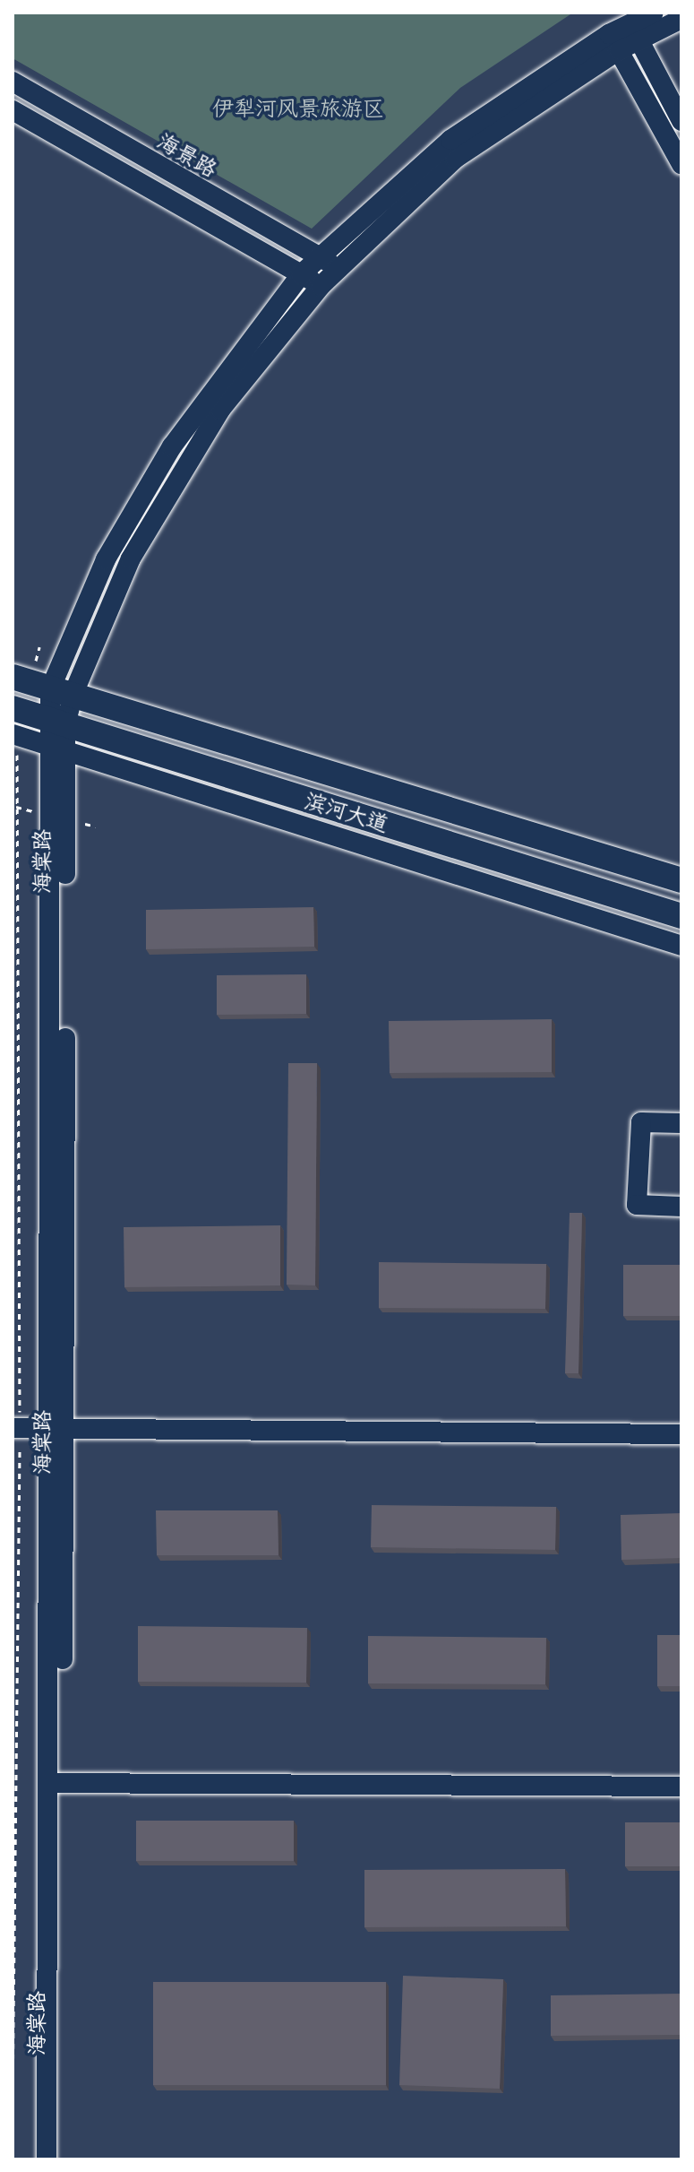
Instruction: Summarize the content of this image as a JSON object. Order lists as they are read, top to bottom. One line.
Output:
{"streets":{"main road":["滨河大道"],"street":["海景路","海棠路"]},"crossings":[["滨河大道","海棠路"]],"parks":["伊犁河风景旅游区"]}
